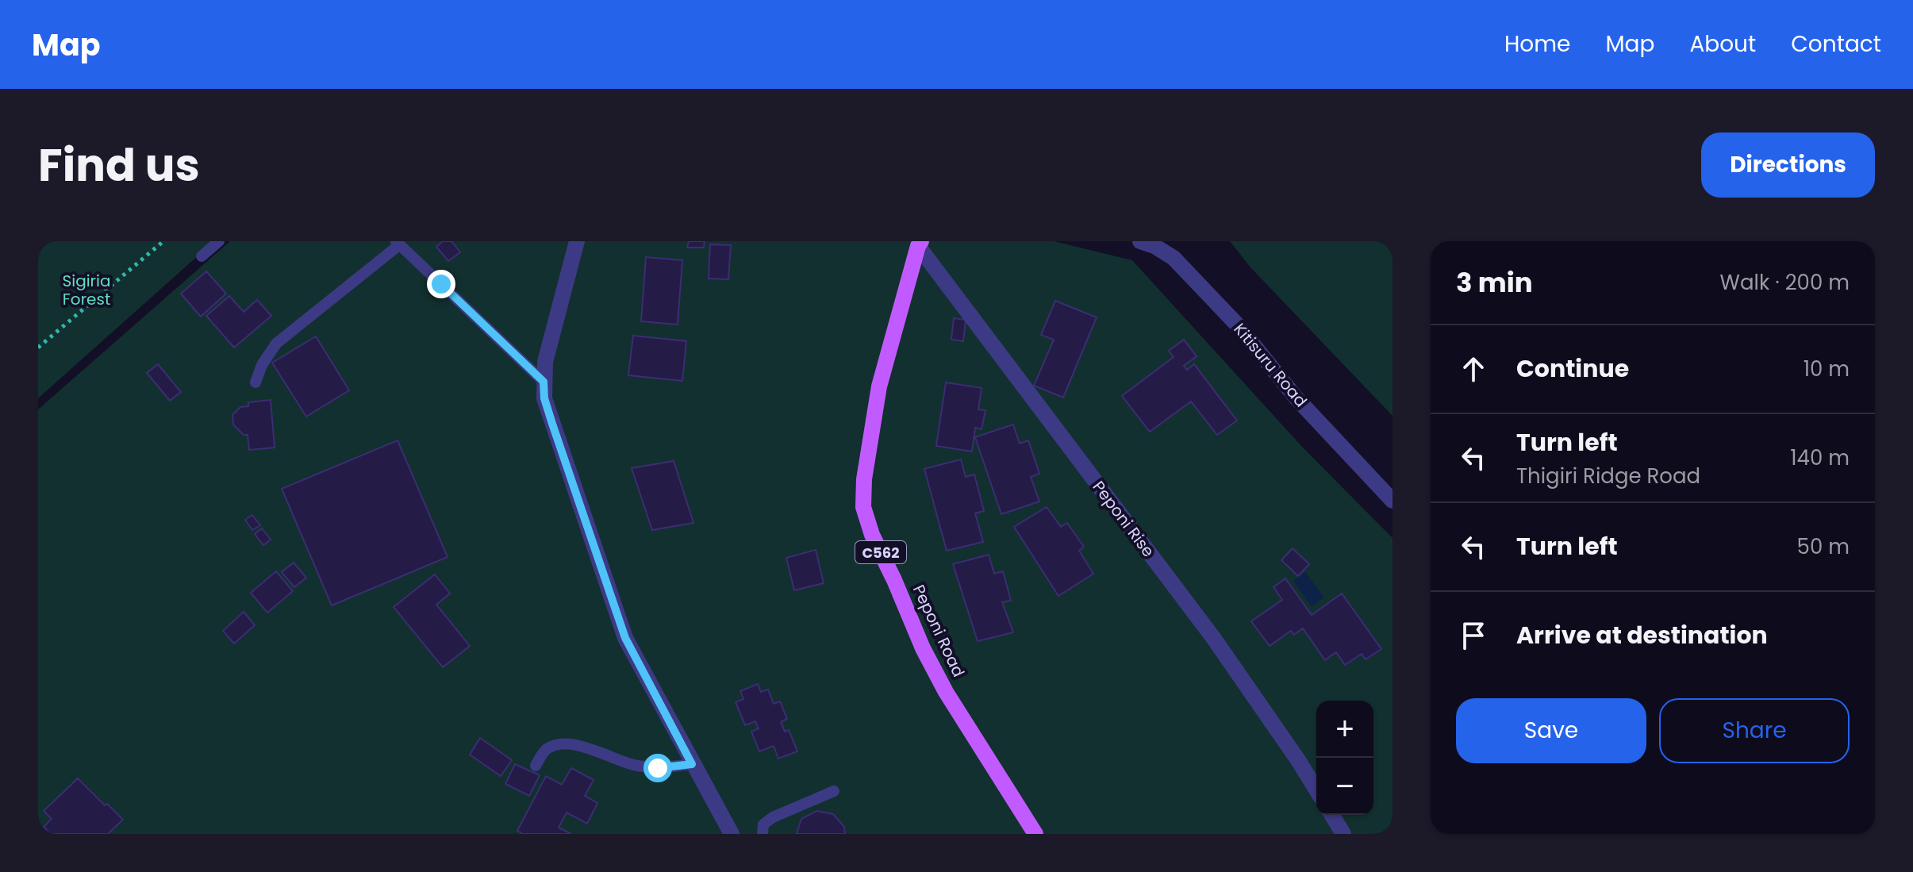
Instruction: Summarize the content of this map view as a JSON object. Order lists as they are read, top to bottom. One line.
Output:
{"streets":{"main road":["C562","Peponi Road"],"street":["Kitisuru Road","Peponi Rise"]},"crossings":[["Peponi Rise","Peponi Road"]],"parks":["Sigiria Forest"],"page":{"header":"Map","nav":["Home","Map","About","Contact"],"title":"Find us","buttons":["Directions",["Save","Share"]],"heading":["3 min","Walk · 200 m"],"list":[["Continue","10 m"],["Turn left","Thigiri Ridge Road","140 m"],["Turn left","50 m"],"Arrive at destination"],"map_buttons":["+","−"]}}
